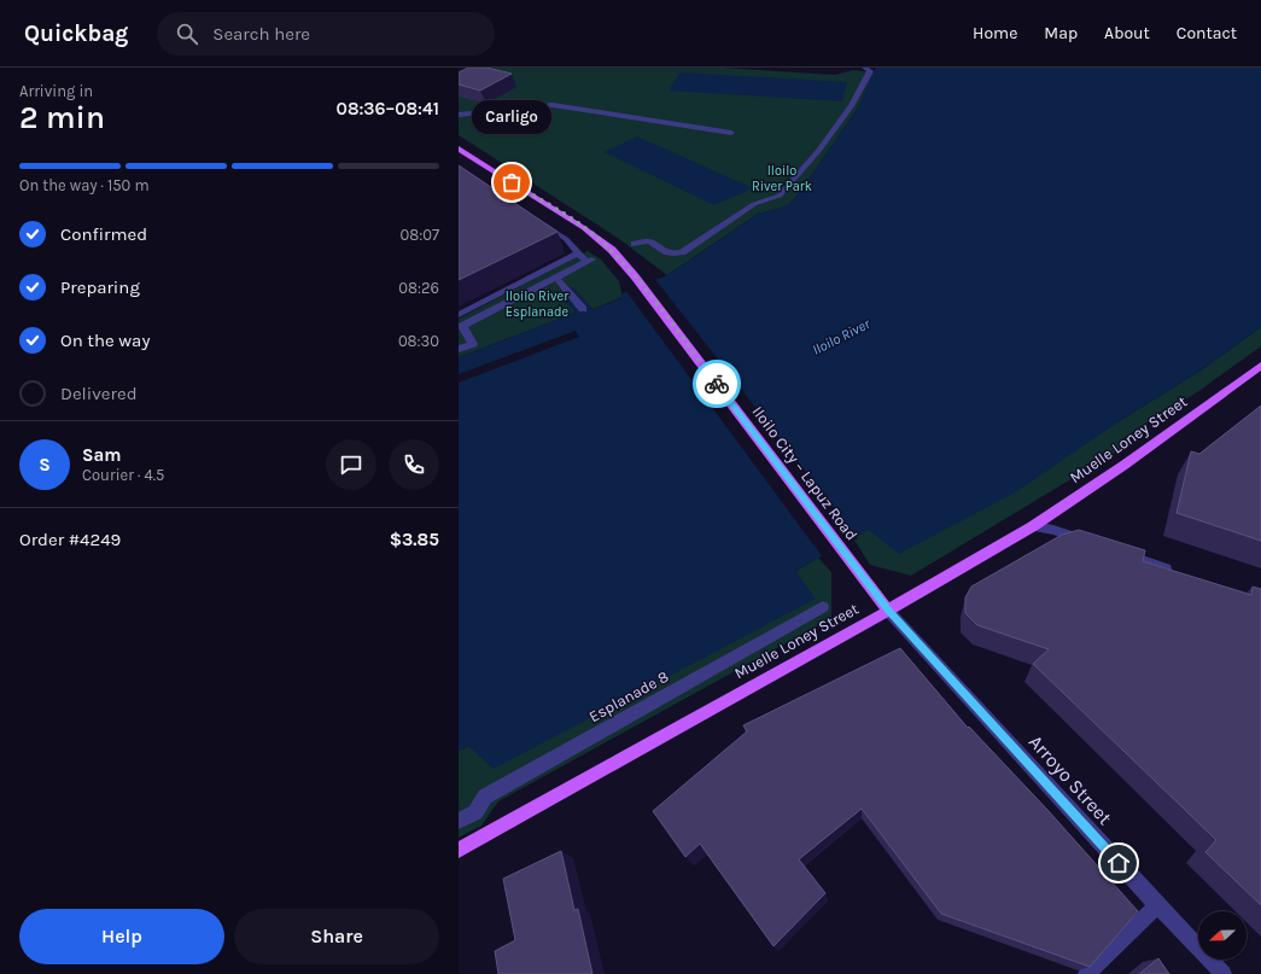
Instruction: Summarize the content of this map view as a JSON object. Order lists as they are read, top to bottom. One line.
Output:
{"streets":{"main road":["Muelle Loney Street","Iloilo City – Lapuz Road"],"street":["Esplanade 8","Arroyo Street"]},"crossings":[["Muelle Loney Street","Iloilo City – Lapuz Road"],["Muelle Loney Street","Arroyo Street"],["Iloilo City – Lapuz Road","Arroyo Street"]],"water":["Iloilo River"],"parks":["Iloilo River Park","Iloilo River Esplanade"],"places":["Carligo"],"north":"left","page":{"header":"Quickbag","search":"Search here","nav":["Home","Map","About","Contact"],"heading":["2 min","Arriving in","08:36–08:41"],"panel":["Sam","Courier · 4.5","Order #4249","$3.85"],"bubble":"Carligo","bar":"On the way · 150 m","list":[["Confirmed","08:07"],["Preparing","08:26"],["On the way","08:30"],"Delivered"],"round":"S","buttons":["Help","Share"]}}
